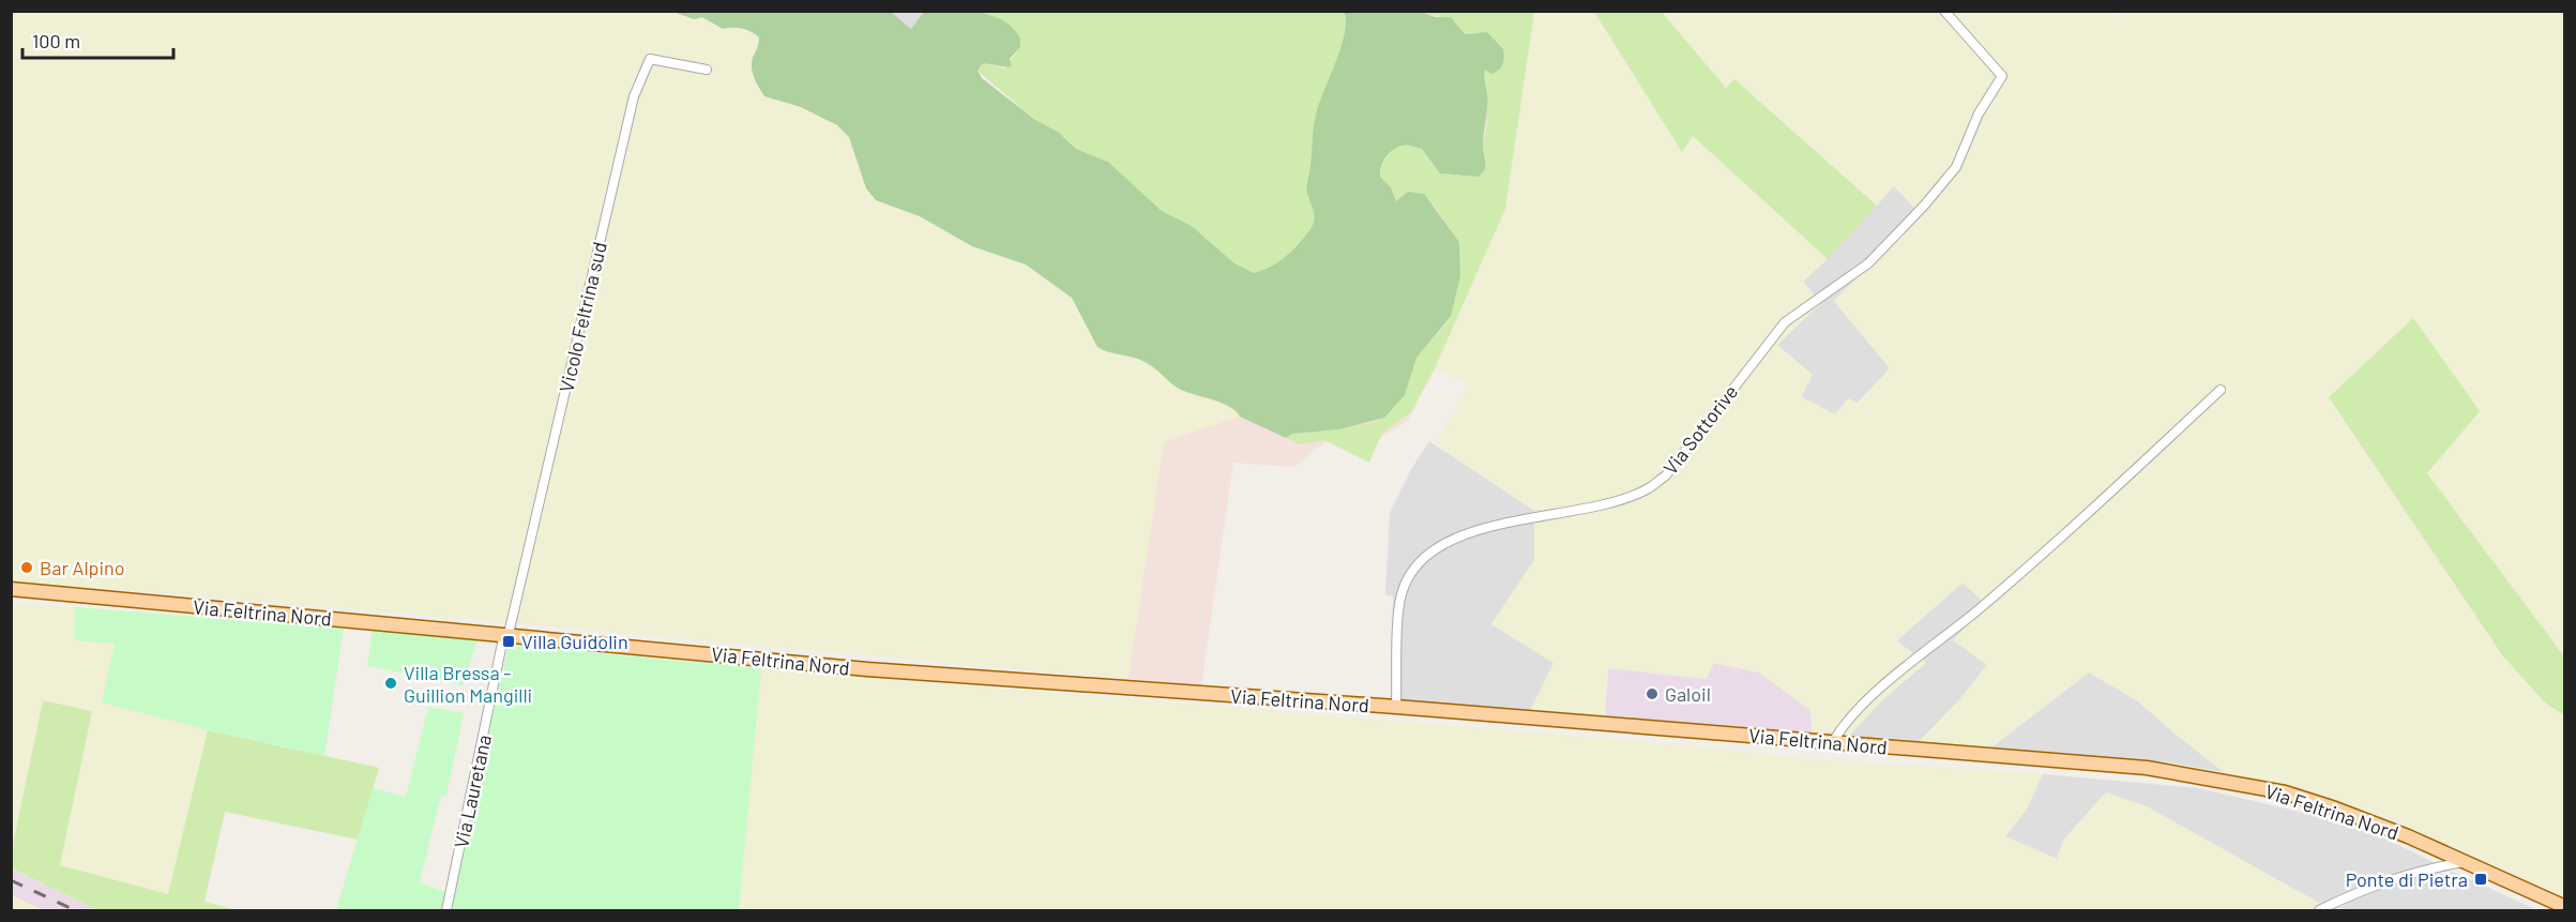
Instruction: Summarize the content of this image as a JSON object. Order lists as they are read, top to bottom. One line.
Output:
{"streets":{"main road":["Via Feltrina Nord"],"street":["Vicolo Feltrina sud","Via Sottorive","Via Lauretana"]},"crossings":[["Vicolo Feltrina sud","Via Feltrina Nord"],["Vicolo Feltrina sud","Via Lauretana"],["Via Sottorive","Via Feltrina Nord"],["Via Feltrina Nord","Via Lauretana"]],"places":{"other":["Bar Alpino","Villa Bressa - Guillion Mangilli","Galoil"],"transit":["Villa Guidolin","Ponte di Pietra"]},"scale_bar":"100 m"}
